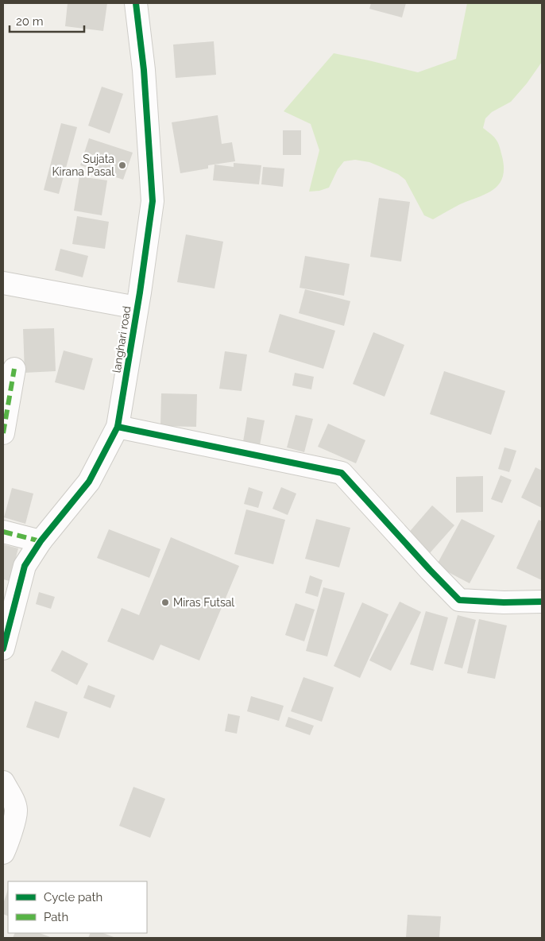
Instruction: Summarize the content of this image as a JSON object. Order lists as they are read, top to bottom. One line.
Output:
{"streets":{"street":["langhari road"]},"places":["Sujata Kirana Pasal","Miras Futsal"],"legend":["Cycle path","Path"],"scale_bar":"20 m"}
